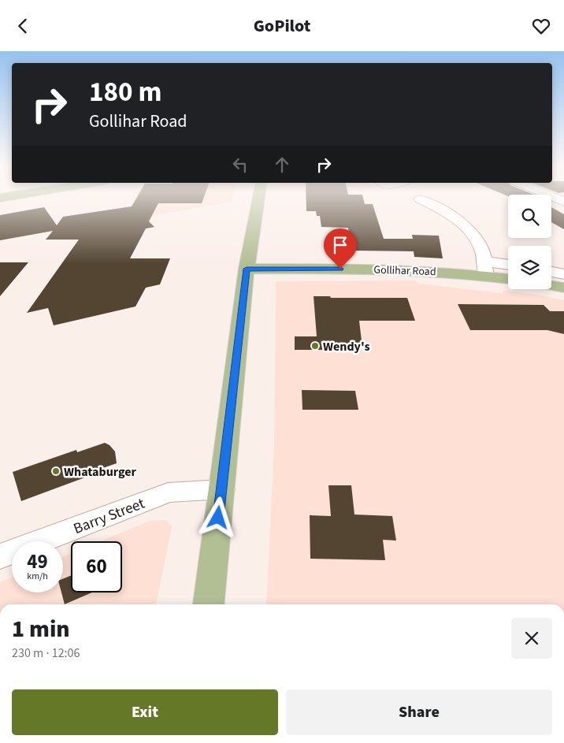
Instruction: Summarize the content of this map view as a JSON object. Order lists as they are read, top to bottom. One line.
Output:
{"streets":{"main road":["Gollihar Road"],"street":["Barry Street"]},"places":["Wendy's","Whataburger"],"page":{"header":"GoPilot","turn":["180 m","Gollihar Road"],"speed":"49 km/h","limit":"60","heading":["1 min","230 m · 12:06"],"buttons":["Exit","Share"]}}
